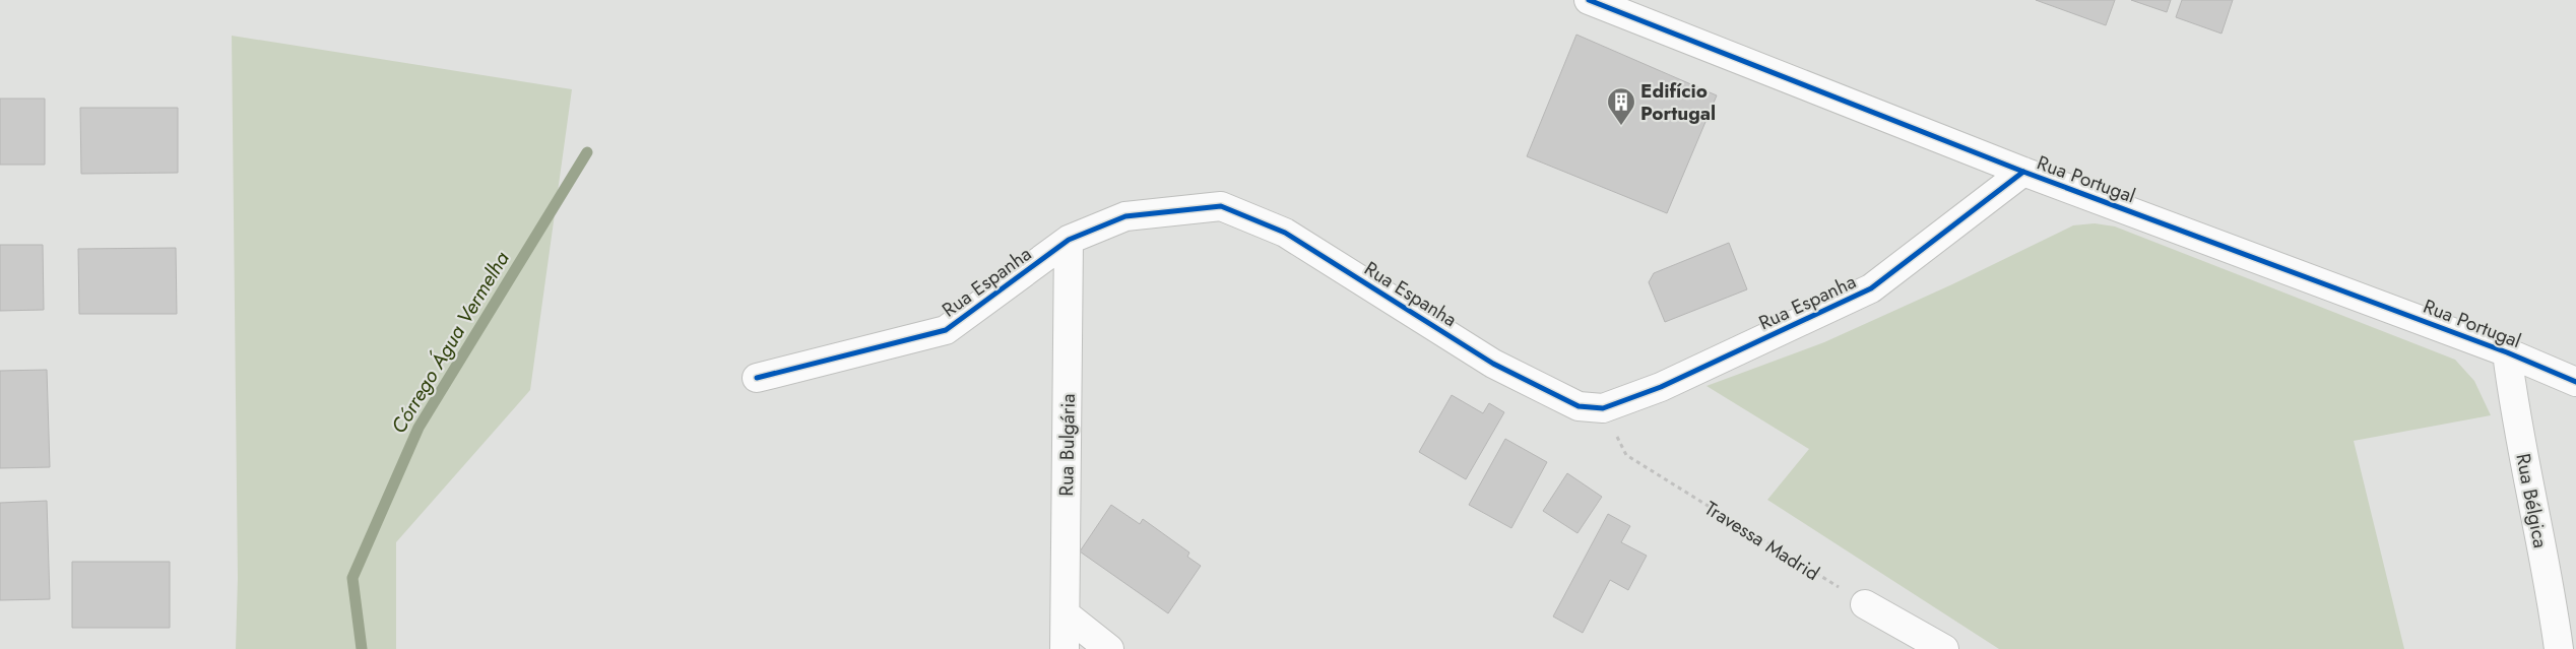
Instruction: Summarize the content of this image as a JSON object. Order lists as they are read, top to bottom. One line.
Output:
{"streets":{"street":["Rua Portugal","Rua Espanha","Rua Bulgária","Rua Bélgica"],"path":["Travessa Madrid"]},"crossings":[["Rua Portugal","Rua Espanha"],["Rua Portugal","Rua Bélgica"],["Rua Espanha","Rua Bulgária"],["Rua Espanha","Travessa Madrid"]],"water":["Córrego Água Vermelha"],"places":{"building":["Edifício Portugal"]}}
